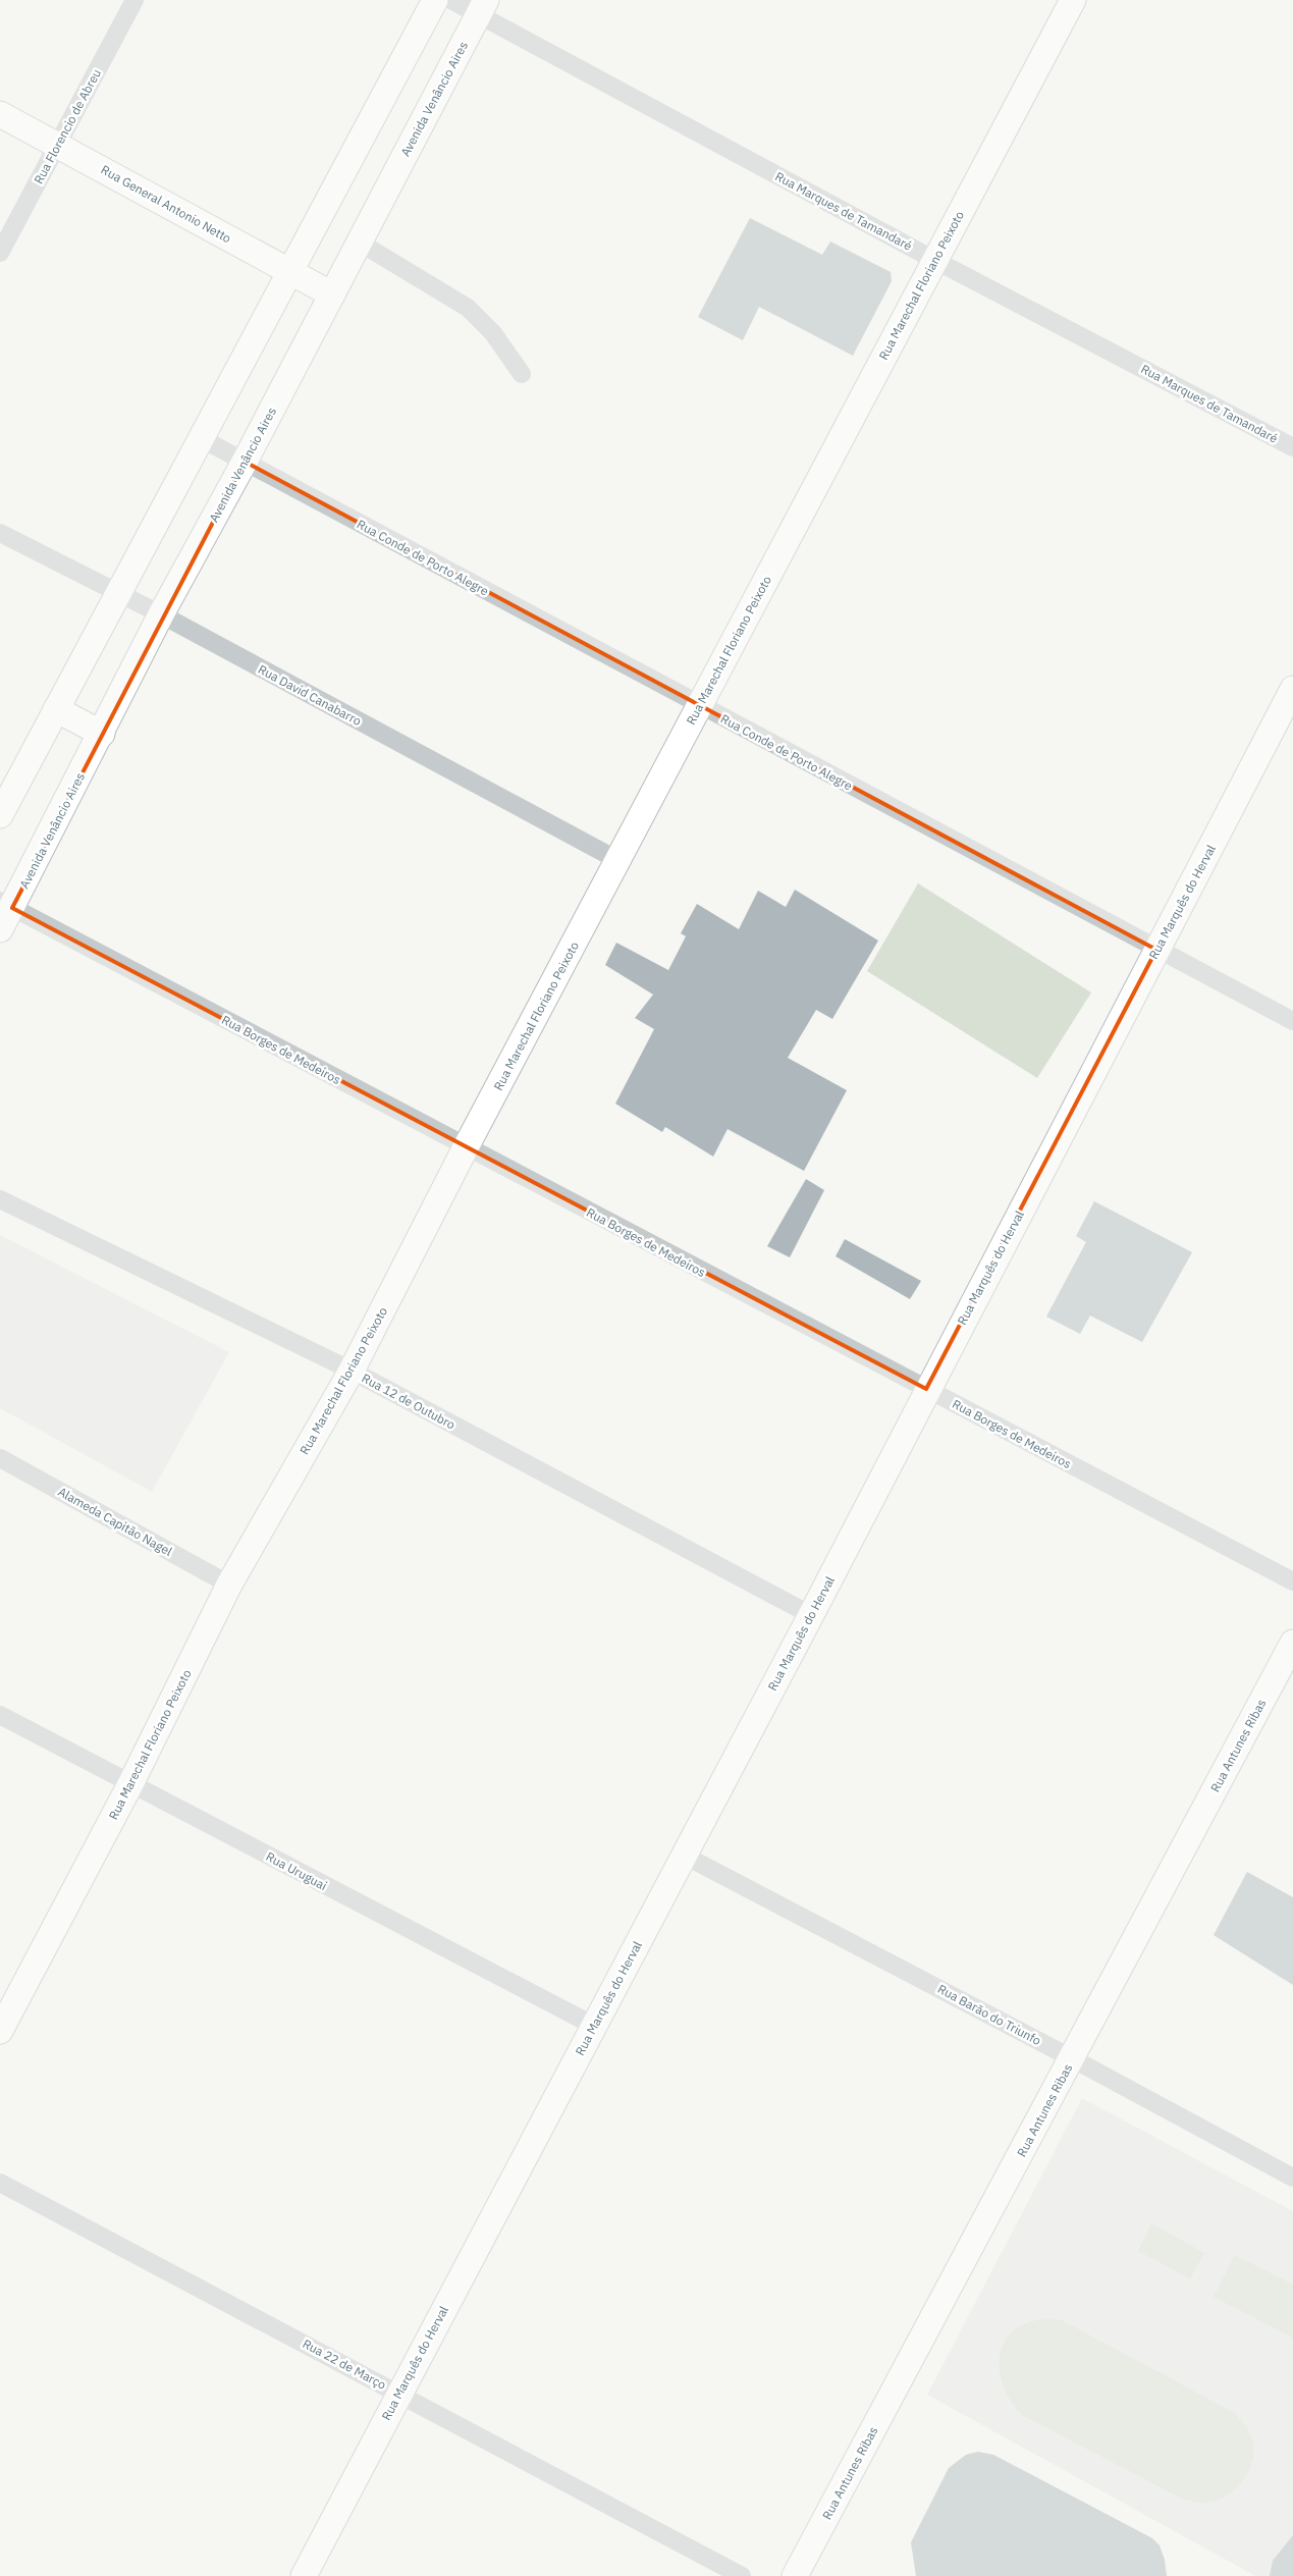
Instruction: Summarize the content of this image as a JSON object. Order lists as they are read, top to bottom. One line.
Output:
{"streets":{"street":["Avenida Venâncio Aires","Rua Florencio de Abreu","Rua General Antonio Netto","Rua Marques de Tamandaré","Rua Marechal Floriano Peixoto","Rua Conde de Porto Alegre","Rua David Canabarro","Rua Marquês do Herval","Rua Borges de Medeiros","Rua 12 de Outubro","Alameda Capitão Nagel","Rua Antunes Ribas","Rua Uruguai","Rua Barão do Triunfo","Rua 22 de Março"]},"crossings":[["Avenida Venâncio Aires","Rua General Antonio Netto"],["Avenida Venâncio Aires","Rua Marques de Tamandaré"],["Avenida Venâncio Aires","Rua Conde de Porto Alegre"],["Avenida Venâncio Aires","Rua David Canabarro"],["Avenida Venâncio Aires","Rua Borges de Medeiros"],["Rua Florencio de Abreu","Rua General Antonio Netto"],["Rua Marques de Tamandaré","Rua Marechal Floriano Peixoto"],["Rua Marechal Floriano Peixoto","Rua Conde de Porto Alegre"],["Rua Marechal Floriano Peixoto","Rua David Canabarro"],["Rua Marechal Floriano Peixoto","Rua Borges de Medeiros"],["Rua Marechal Floriano Peixoto","Rua 12 de Outubro"],["Rua Marechal Floriano Peixoto","Alameda Capitão Nagel"],["Rua Marechal Floriano Peixoto","Rua Uruguai"],["Rua Conde de Porto Alegre","Rua Marquês do Herval"],["Rua Marquês do Herval","Rua Borges de Medeiros"],["Rua Marquês do Herval","Rua 12 de Outubro"],["Rua Marquês do Herval","Rua Uruguai"],["Rua Marquês do Herval","Rua Barão do Triunfo"],["Rua Marquês do Herval","Rua 22 de Março"],["Rua Antunes Ribas","Rua Barão do Triunfo"]]}
